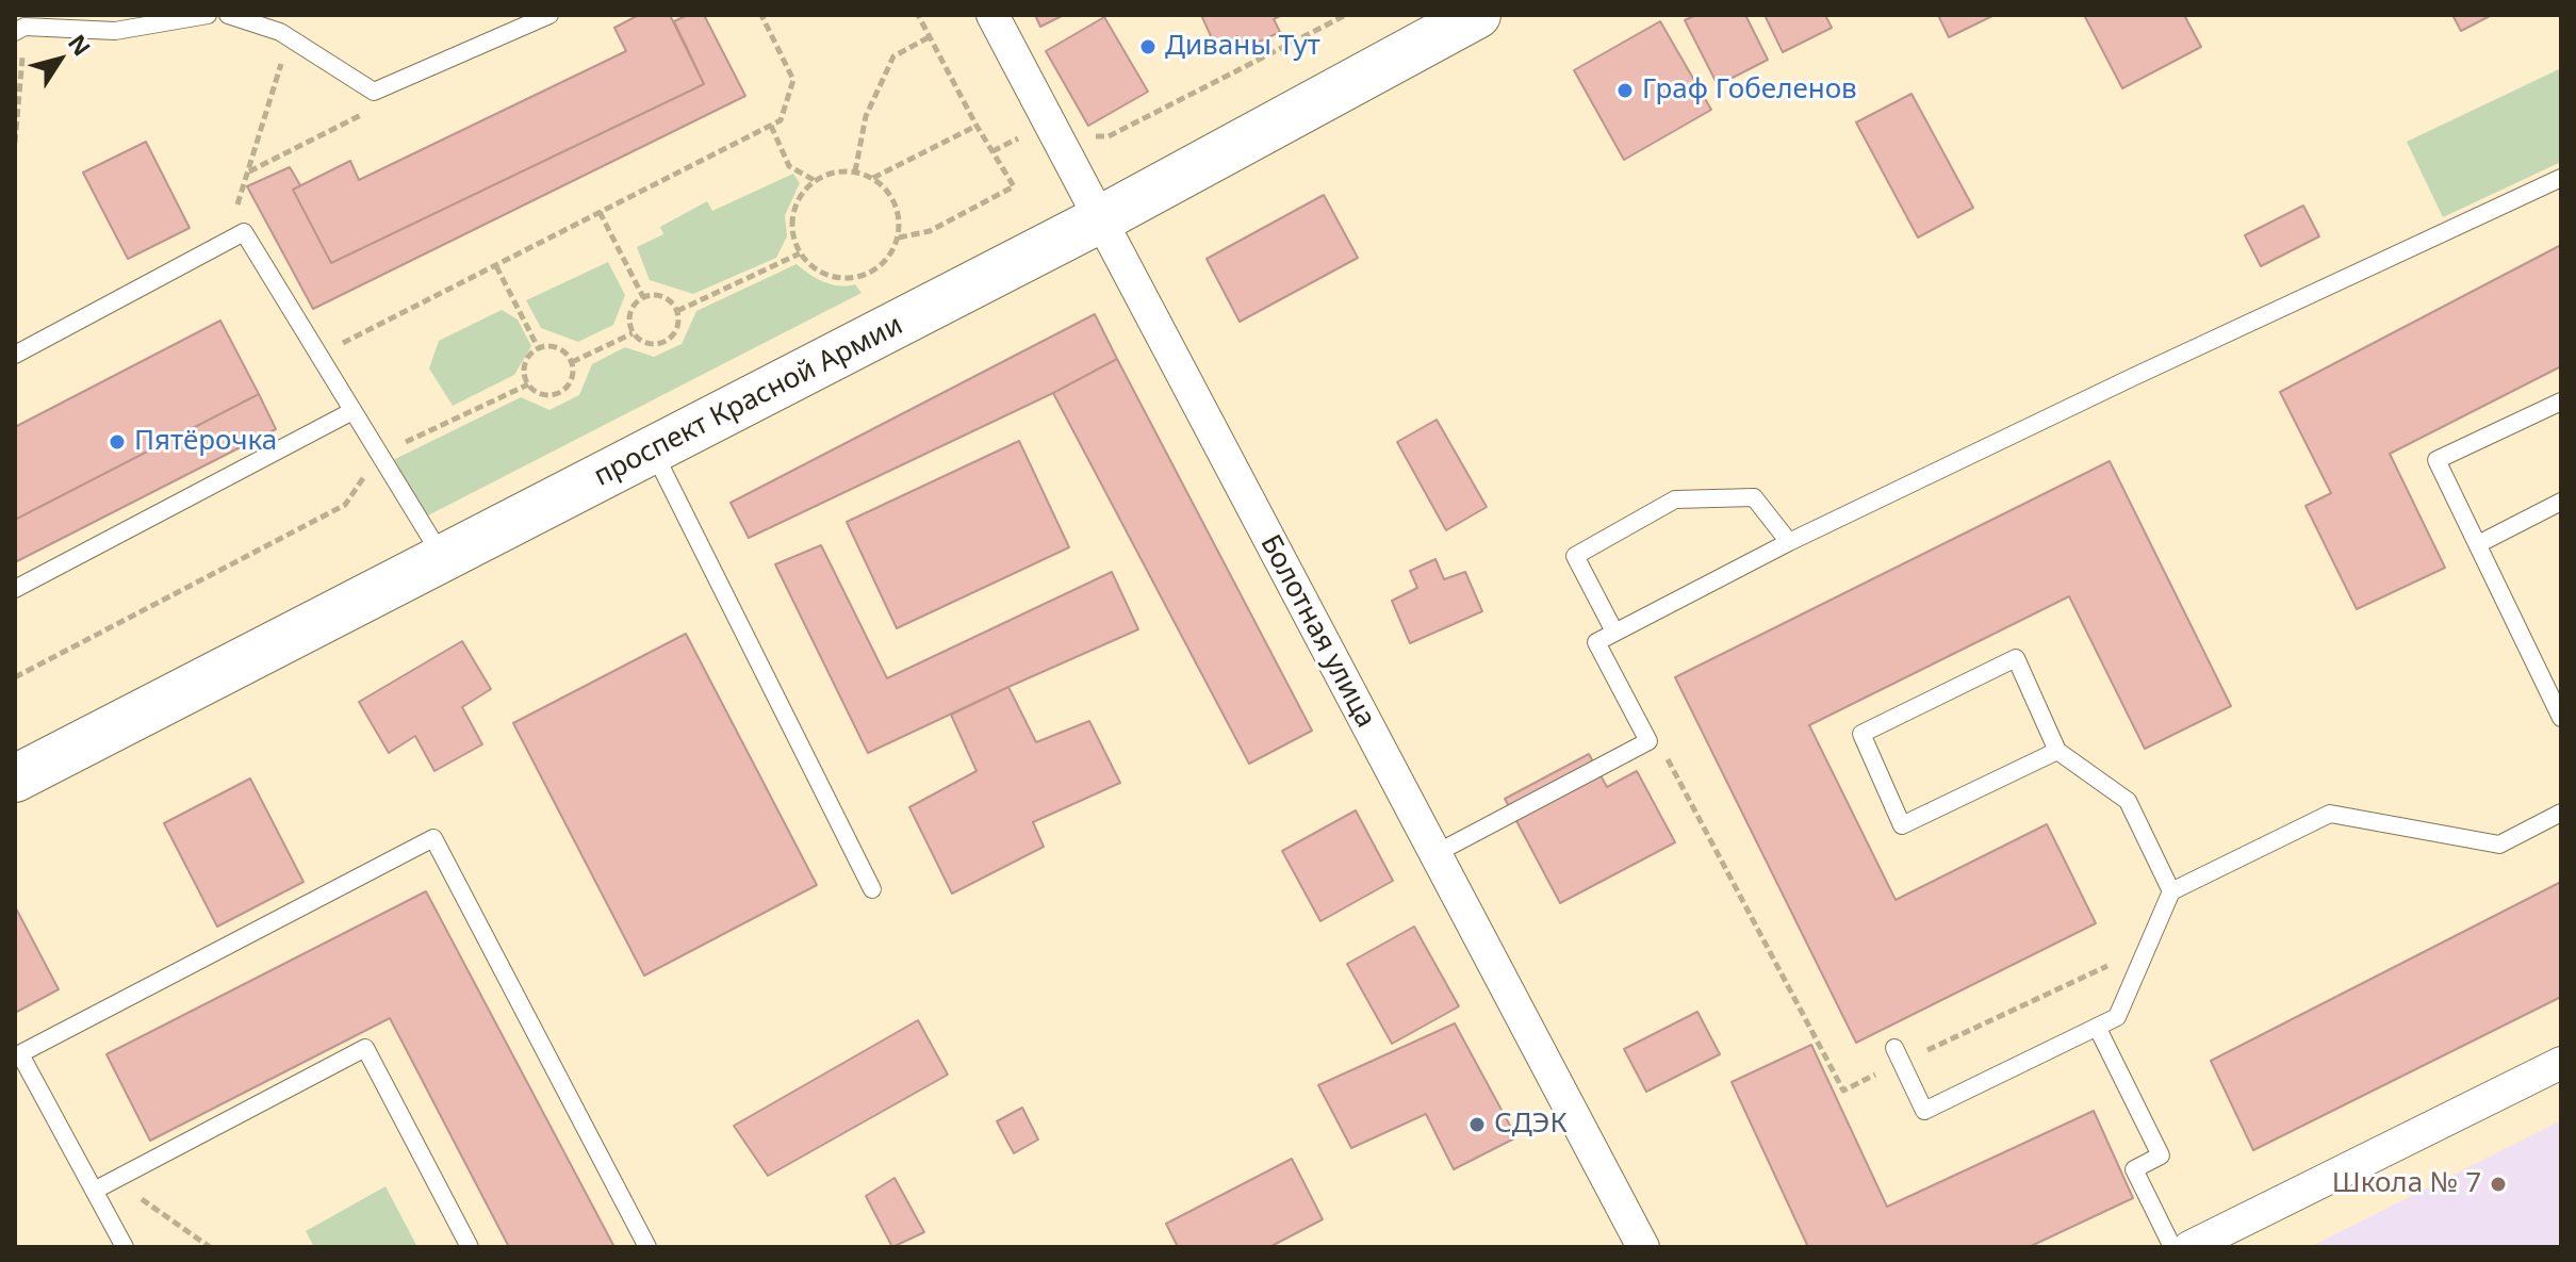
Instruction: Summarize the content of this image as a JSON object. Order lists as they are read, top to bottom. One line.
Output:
{"streets":{"main road":["проспект Красной Армии"],"street":["Болотная улица"]},"crossings":[["проспект Красной Армии","Болотная улица"]],"places":["Диваны Тут","Граф Гобеленов","Пятёрочка","СДЭК","Школа № 7"],"north":"top right"}
